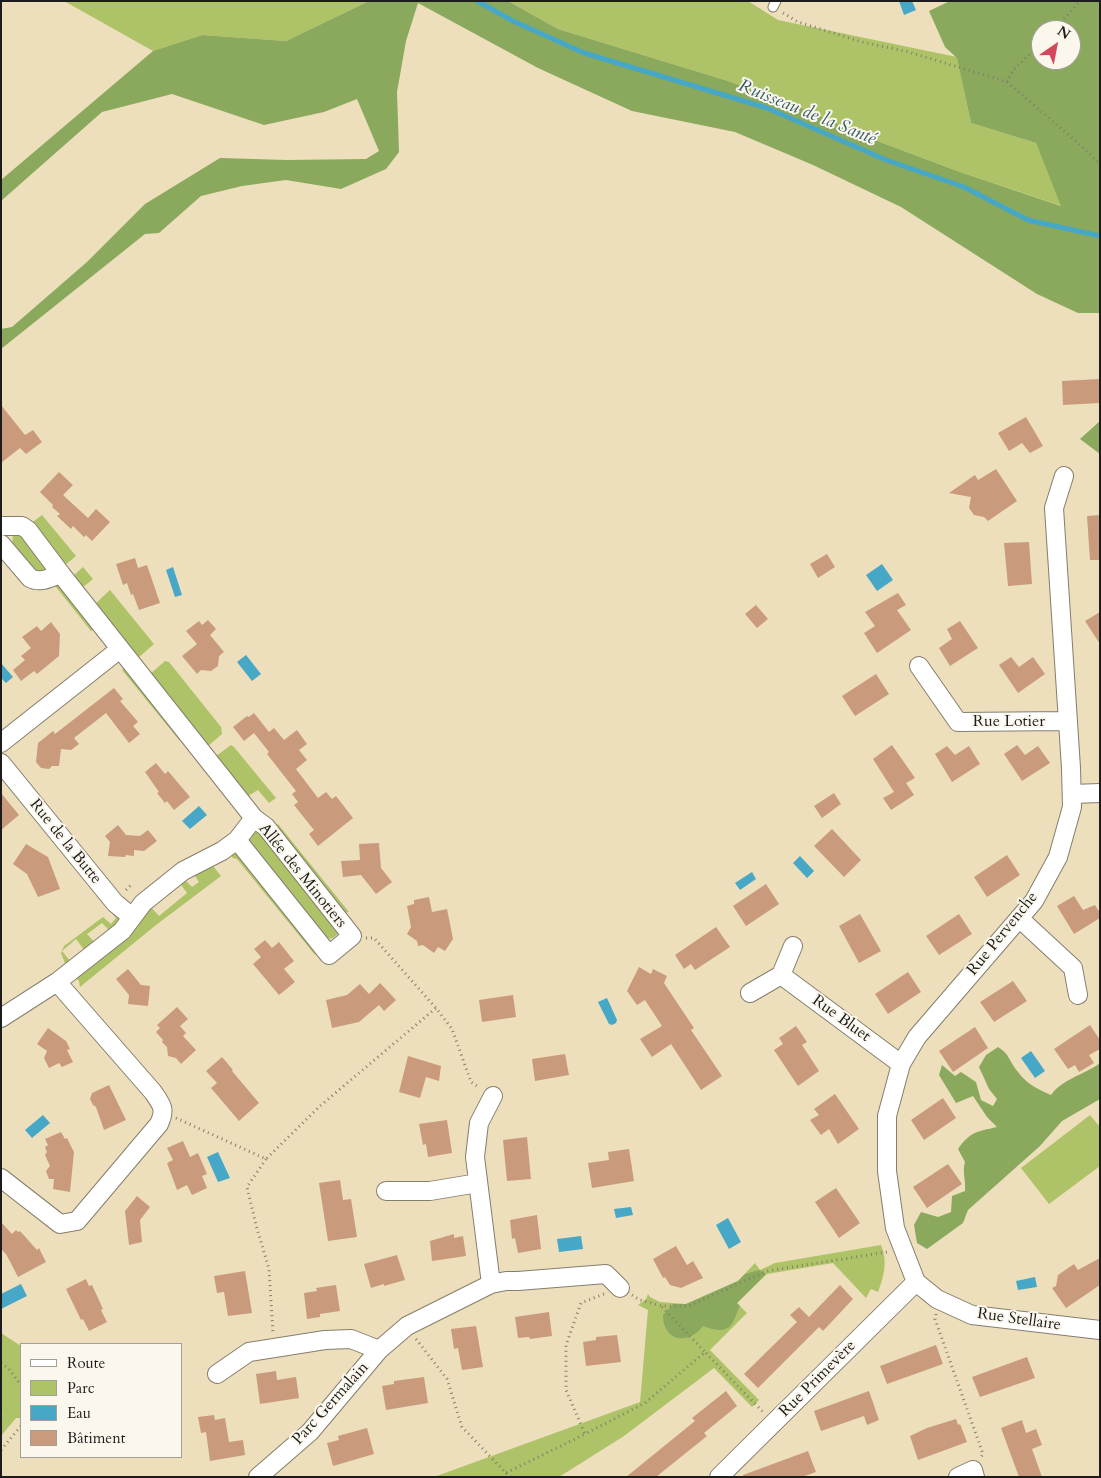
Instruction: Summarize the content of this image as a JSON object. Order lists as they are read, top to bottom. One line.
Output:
{"streets":{"street":["Rue Lotier","Rue de la Butte","Allée des Minotiers","Rue Pervenche","Rue Bluet","Rue Stellaire","Rue Primevère","Parc Germalain"]},"crossings":[["Rue Lotier","Rue Pervenche"],["Rue de la Butte","Allée des Minotiers"],["Rue Pervenche","Rue Bluet"],["Rue Pervenche","Rue Stellaire"],["Rue Pervenche","Rue Primevère"],["Rue Stellaire","Rue Primevère"]],"water":["Ruisseau de la Santé"],"legend":["Route","Parc","Eau","Bâtiment"],"north":"top right"}
